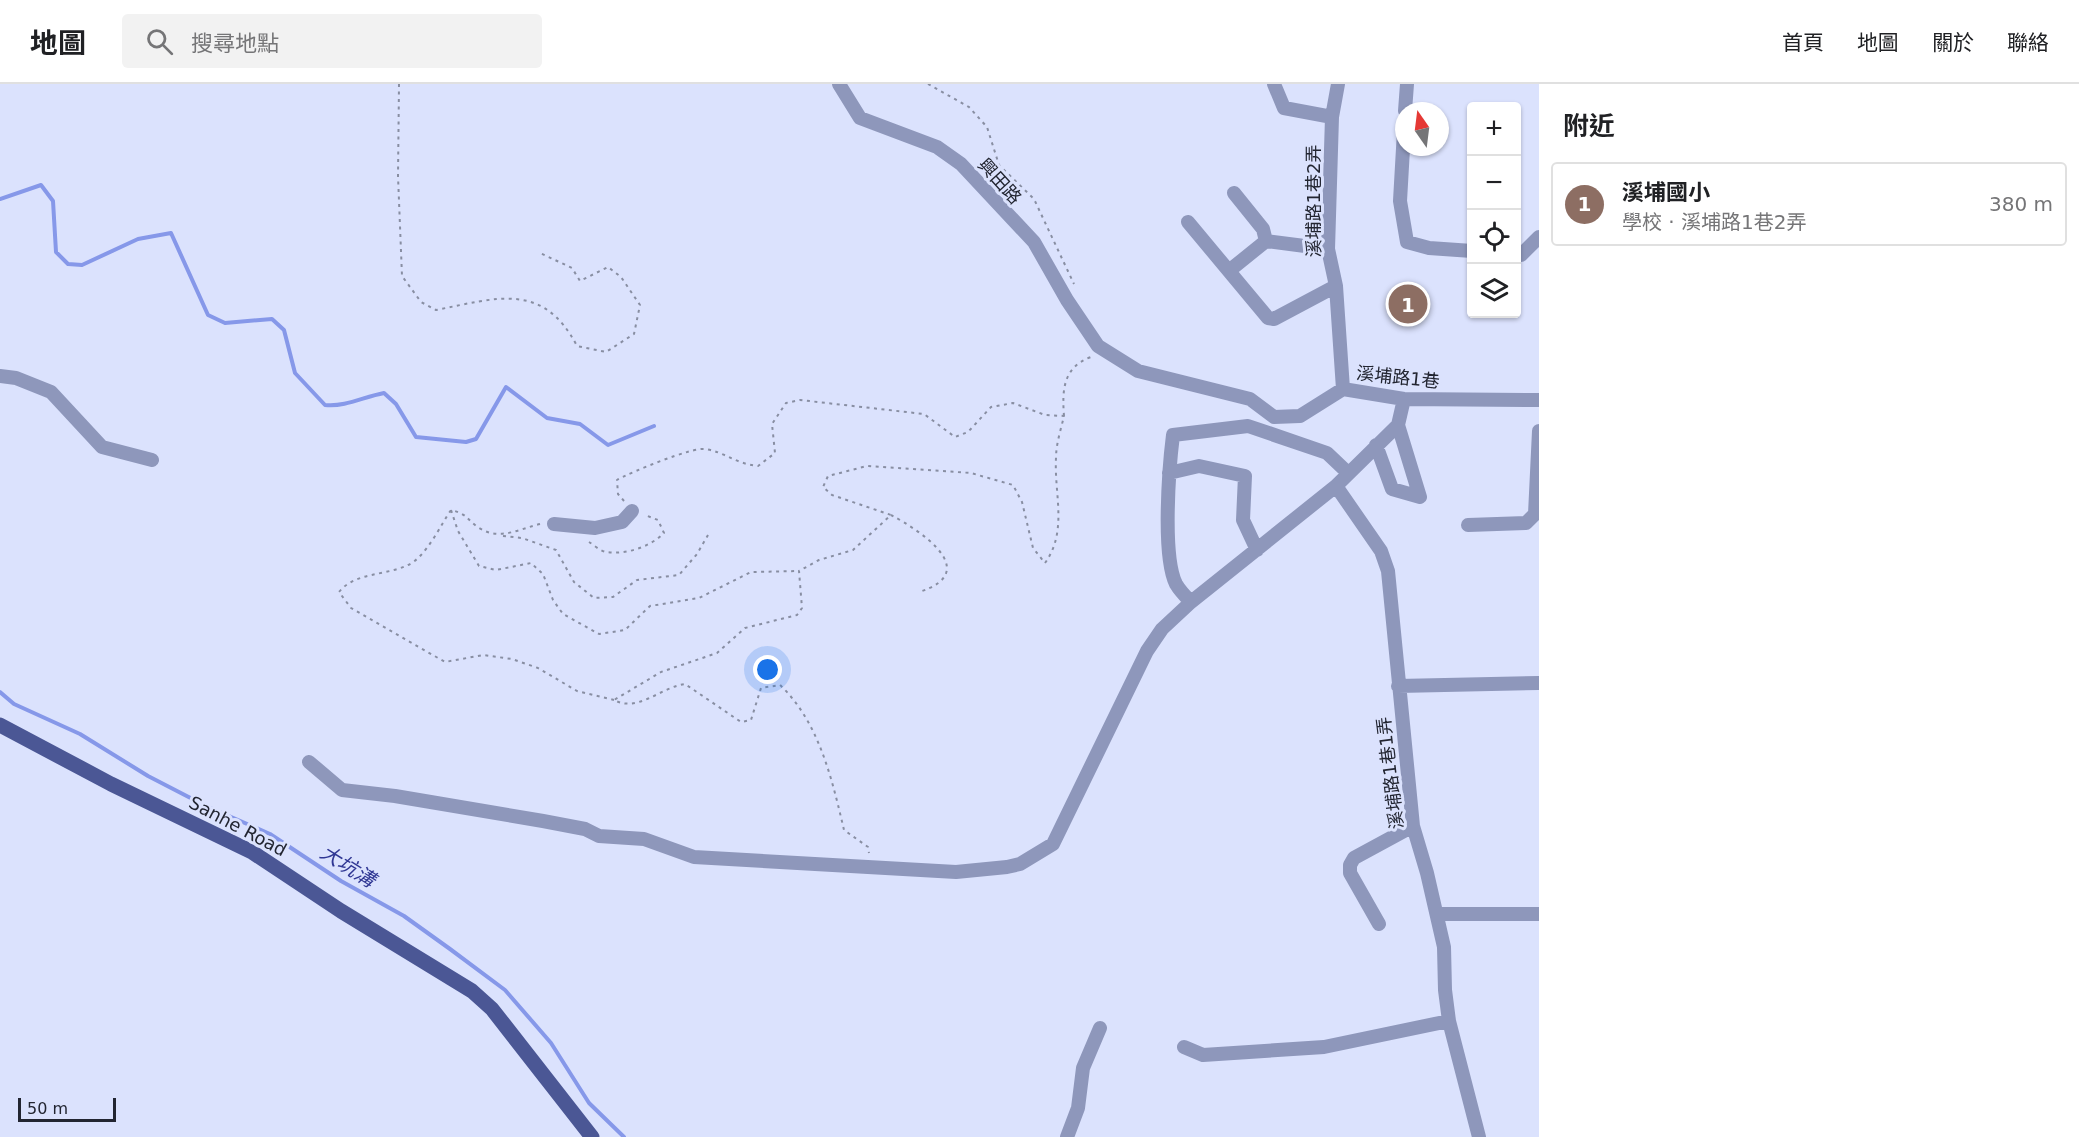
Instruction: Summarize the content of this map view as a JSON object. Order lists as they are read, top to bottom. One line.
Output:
{"streets":{"main road":["Sanhe Road"],"street":["興田路","溪埔路1巷2弄","溪埔路1巷","溪埔路1巷1弄"]},"crossings":[["興田路","溪埔路1巷"],["溪埔路1巷2弄","溪埔路1巷"]],"water":["大坑溝"],"scale_bar":"50 m","north":"top","page":{"header":"地圖","search":"搜尋地點","nav":["首頁","地圖","關於","聯絡"],"heading":"附近","map_buttons":["+","−"],"list":[{"mark":"1","name":"溪埔國小","note":"學校 · 溪埔路1巷2弄","value":"380 m"}],"pins":"1","scale":"50 m"}}
